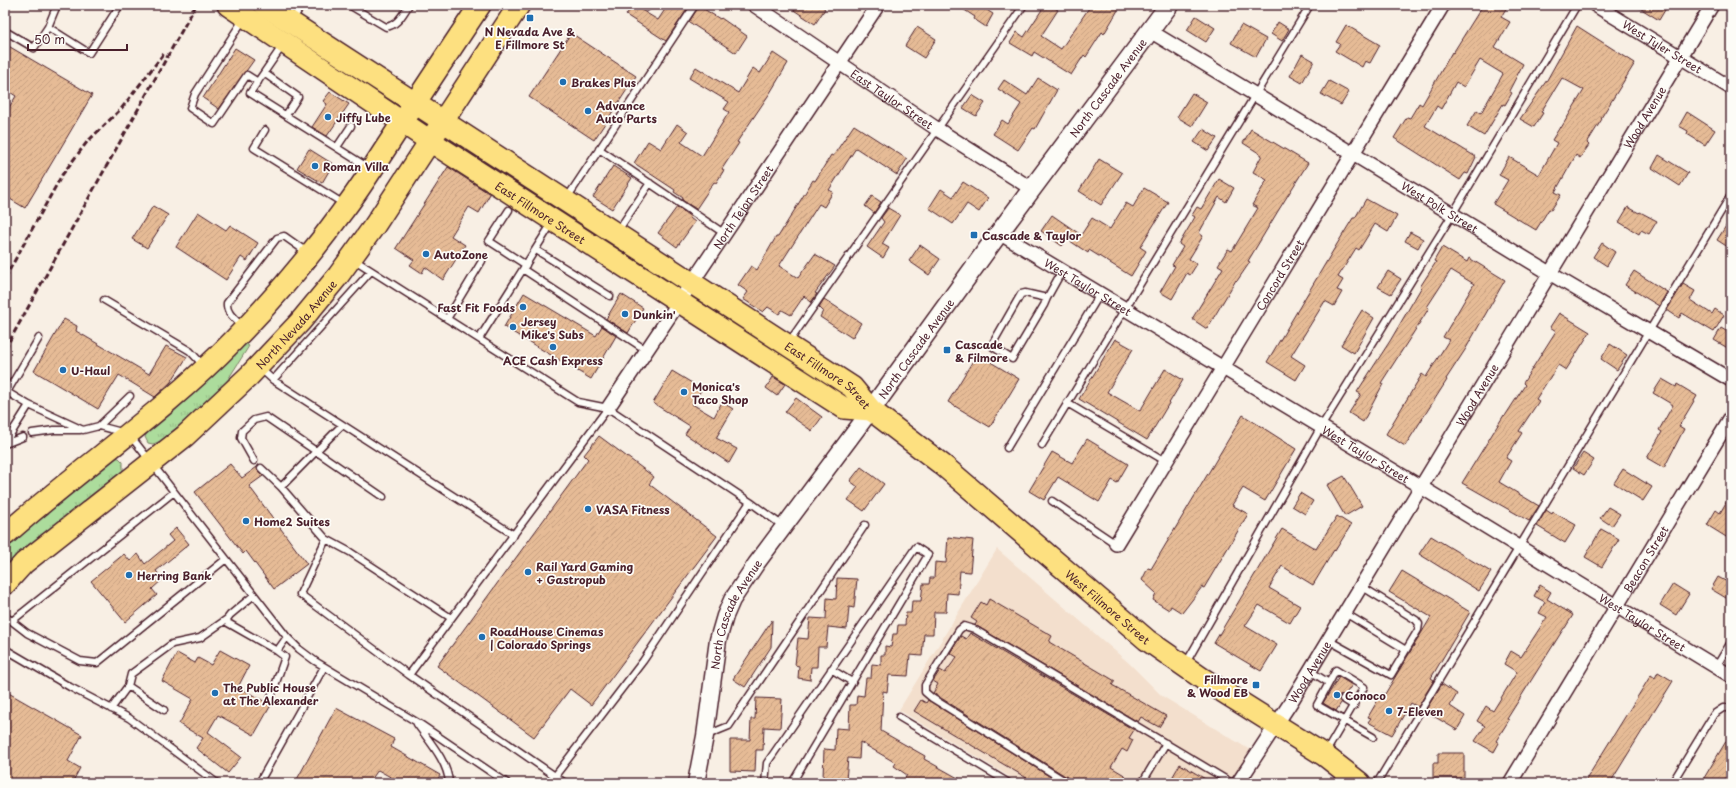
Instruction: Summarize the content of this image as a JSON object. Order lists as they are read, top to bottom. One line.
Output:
{"streets":{"main road":["North Cascade Avenue","East Fillmore Street","North Nevada Avenue","West Fillmore Street"],"street":["West Tyler Street","East Taylor Street","Wood Avenue","North Tejon Street","West Polk Street","Concord Street","West Taylor Street","Beacon Street"]},"crossings":[["West Tyler Street","Wood Avenue"],["North Cascade Avenue","East Taylor Street"],["North Cascade Avenue","West Polk Street"],["North Cascade Avenue","East Fillmore Street"],["North Cascade Avenue","West Taylor Street"],["North Cascade Avenue","West Fillmore Street"],["East Taylor Street","North Tejon Street"],["Wood Avenue","West Polk Street"],["Wood Avenue","West Taylor Street"],["Wood Avenue","West Fillmore Street"],["North Tejon Street","East Fillmore Street"],["West Polk Street","Concord Street"],["East Fillmore Street","North Nevada Avenue"],["East Fillmore Street","West Fillmore Street"],["Concord Street","West Taylor Street"],["West Taylor Street","Beacon Street"]],"places":{"transit":["N Nevada Ave & E Fillmore St","Cascade & Taylor","Cascade & Filmore","Fillmore & Wood EB"],"other":["Brakes Plus","Advance Auto Parts","Jiffy Lube","Roman Villa","AutoZone","Fast Fit Foods","Dunkin'","Jersey Mike's Subs","ACE Cash Express","U-Haul","Monica's Taco Shop","VASA Fitness","Home2 Suites","Rail Yard Gaming + Gastropub","Herring Bank","RoadHouse Cinemas | Colorado Springs","The Public House at The Alexander","Conoco","7-Eleven"]},"scale_bar":"50 m"}
